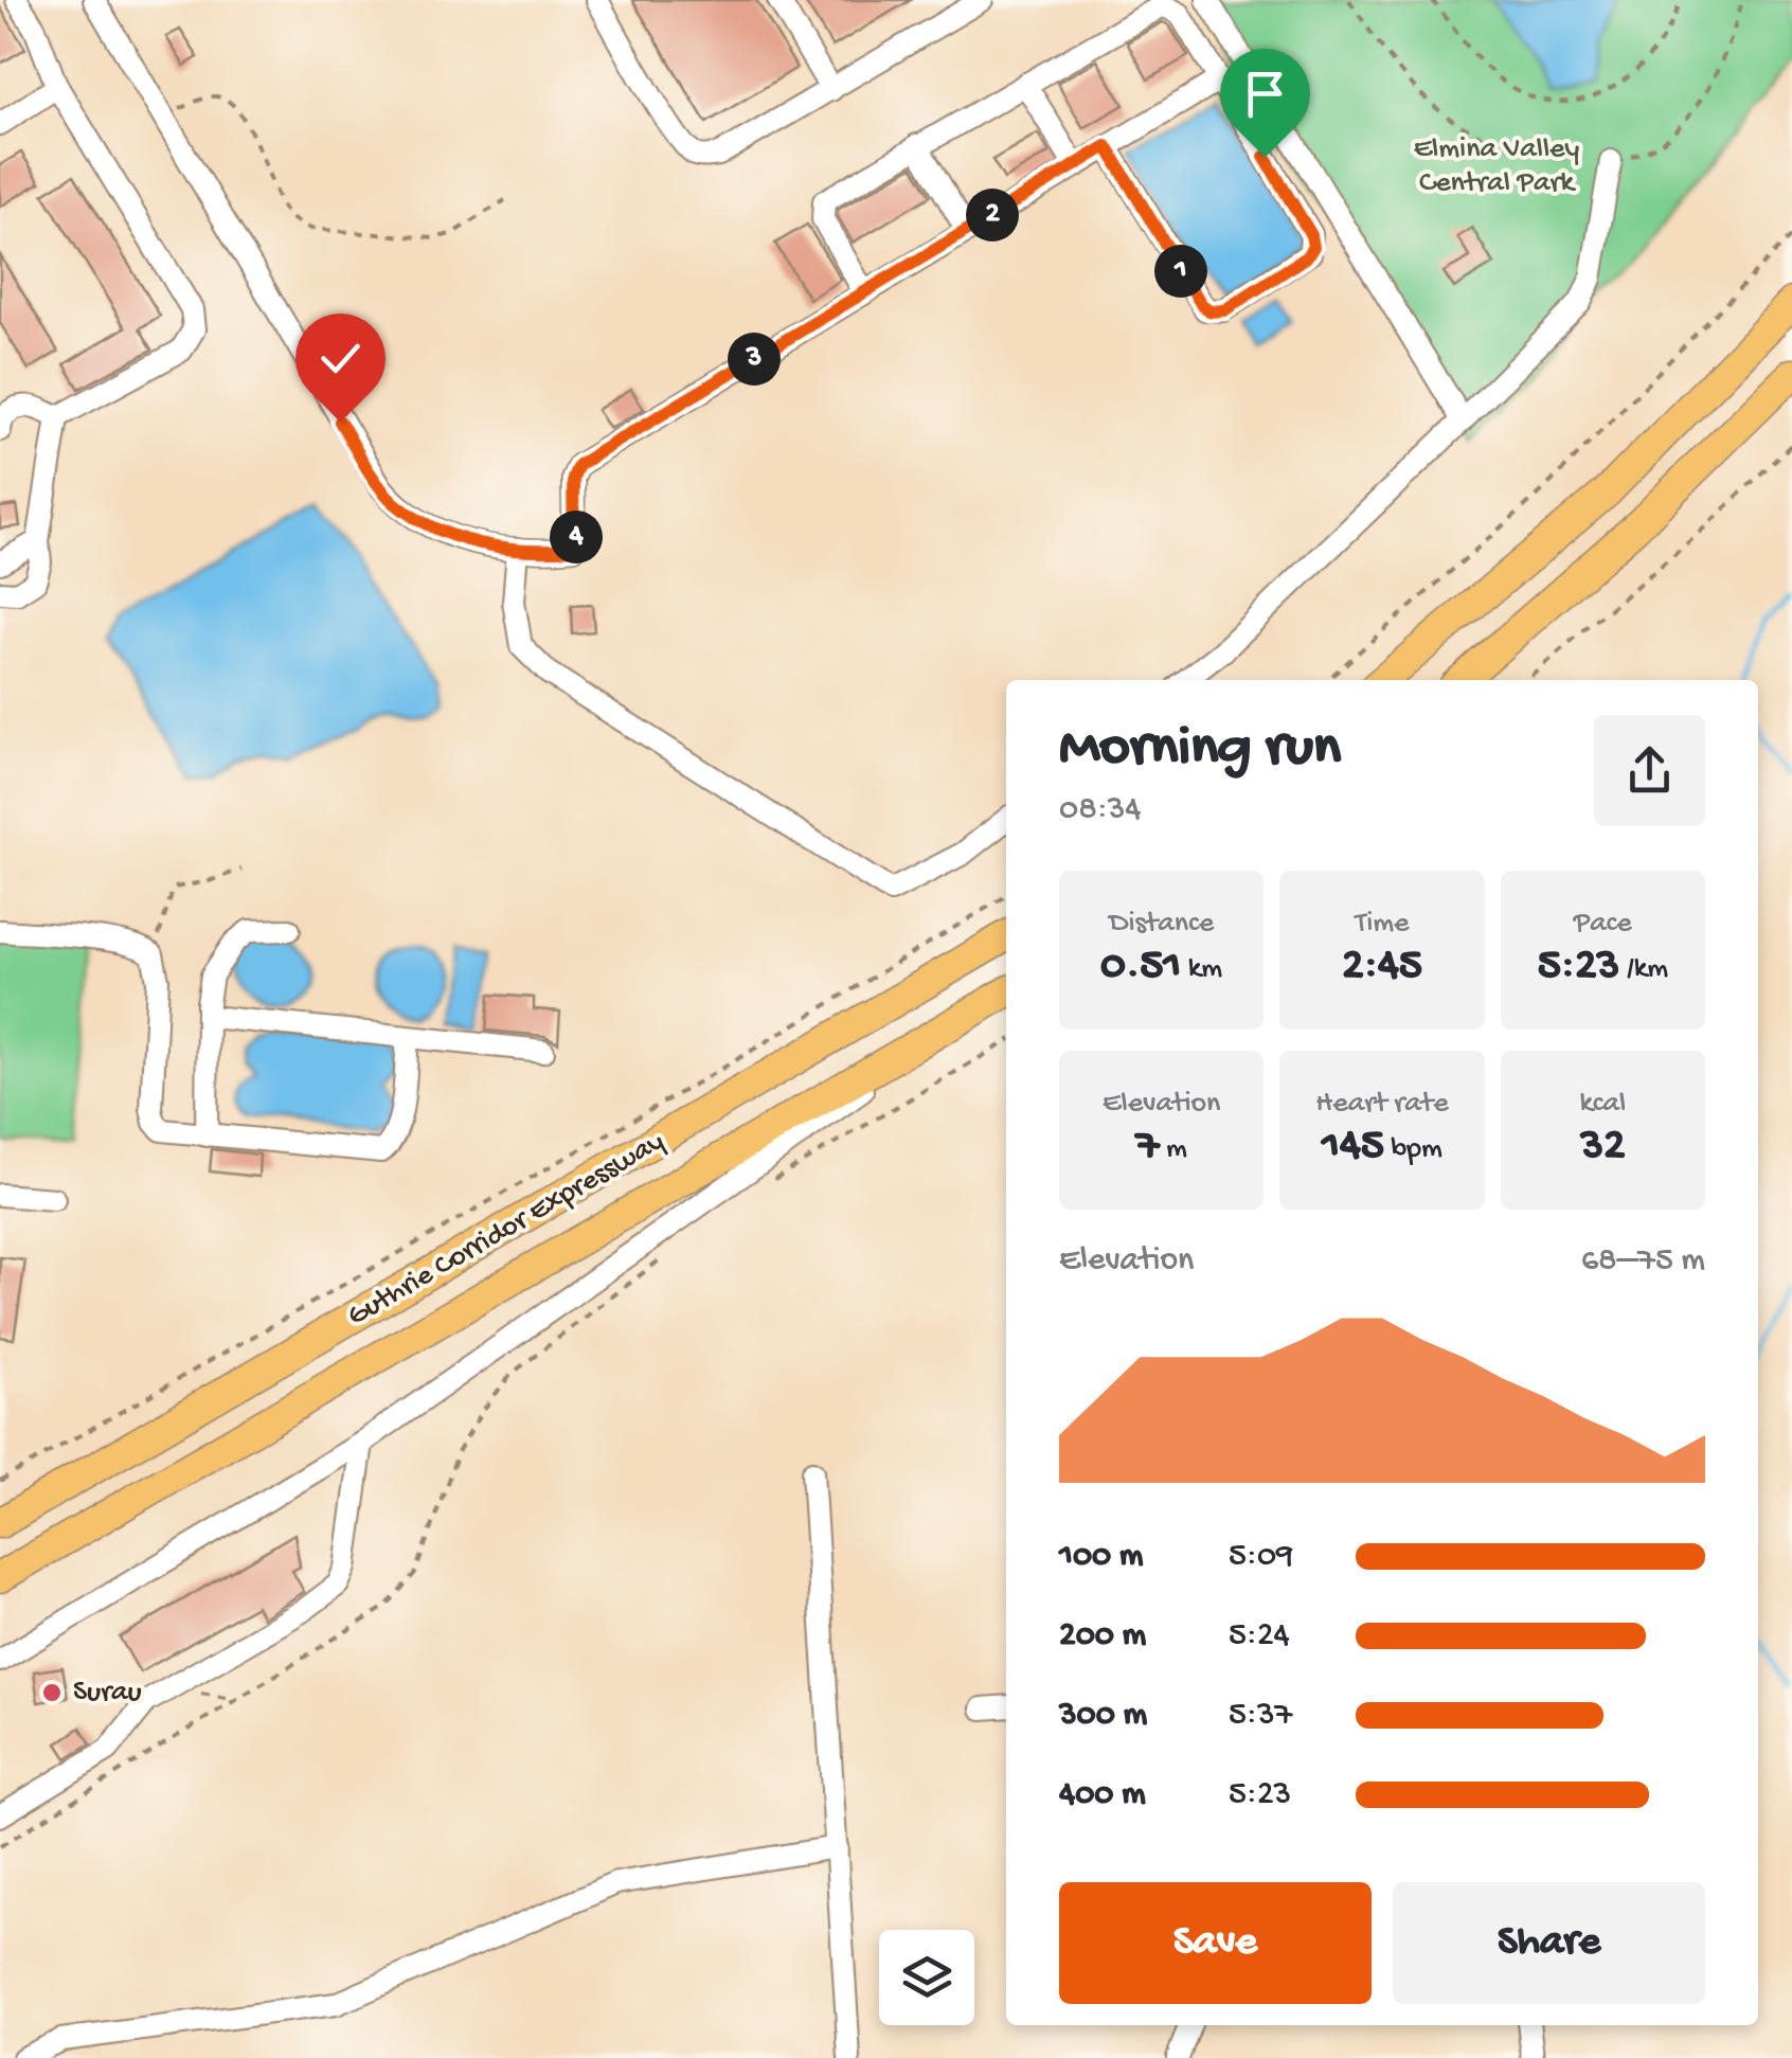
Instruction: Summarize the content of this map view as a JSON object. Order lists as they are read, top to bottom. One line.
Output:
{"streets":{"highway":["Guthrie Corridor Expressway"]},"parks":["Elmina Valley Central Park"],"places":["Surau"],"page":{"pins":["2","1","3","4"],"heading":["Morning run","08:34"],"stats":[["Distance","0.51 km"],["Time","2:45"],["Pace","5:23 /km"],["Elevation","7 m"],["Heart rate","145 bpm"],["kcal","32"]],"chart":["Elevation","68–75 m"],"list":[{"name":"100 m","note":"5:09"},{"name":"200 m","note":"5:24"},{"name":"300 m","note":"5:37"},{"name":"400 m","note":"5:23"}],"buttons":["Save","Share"]}}
